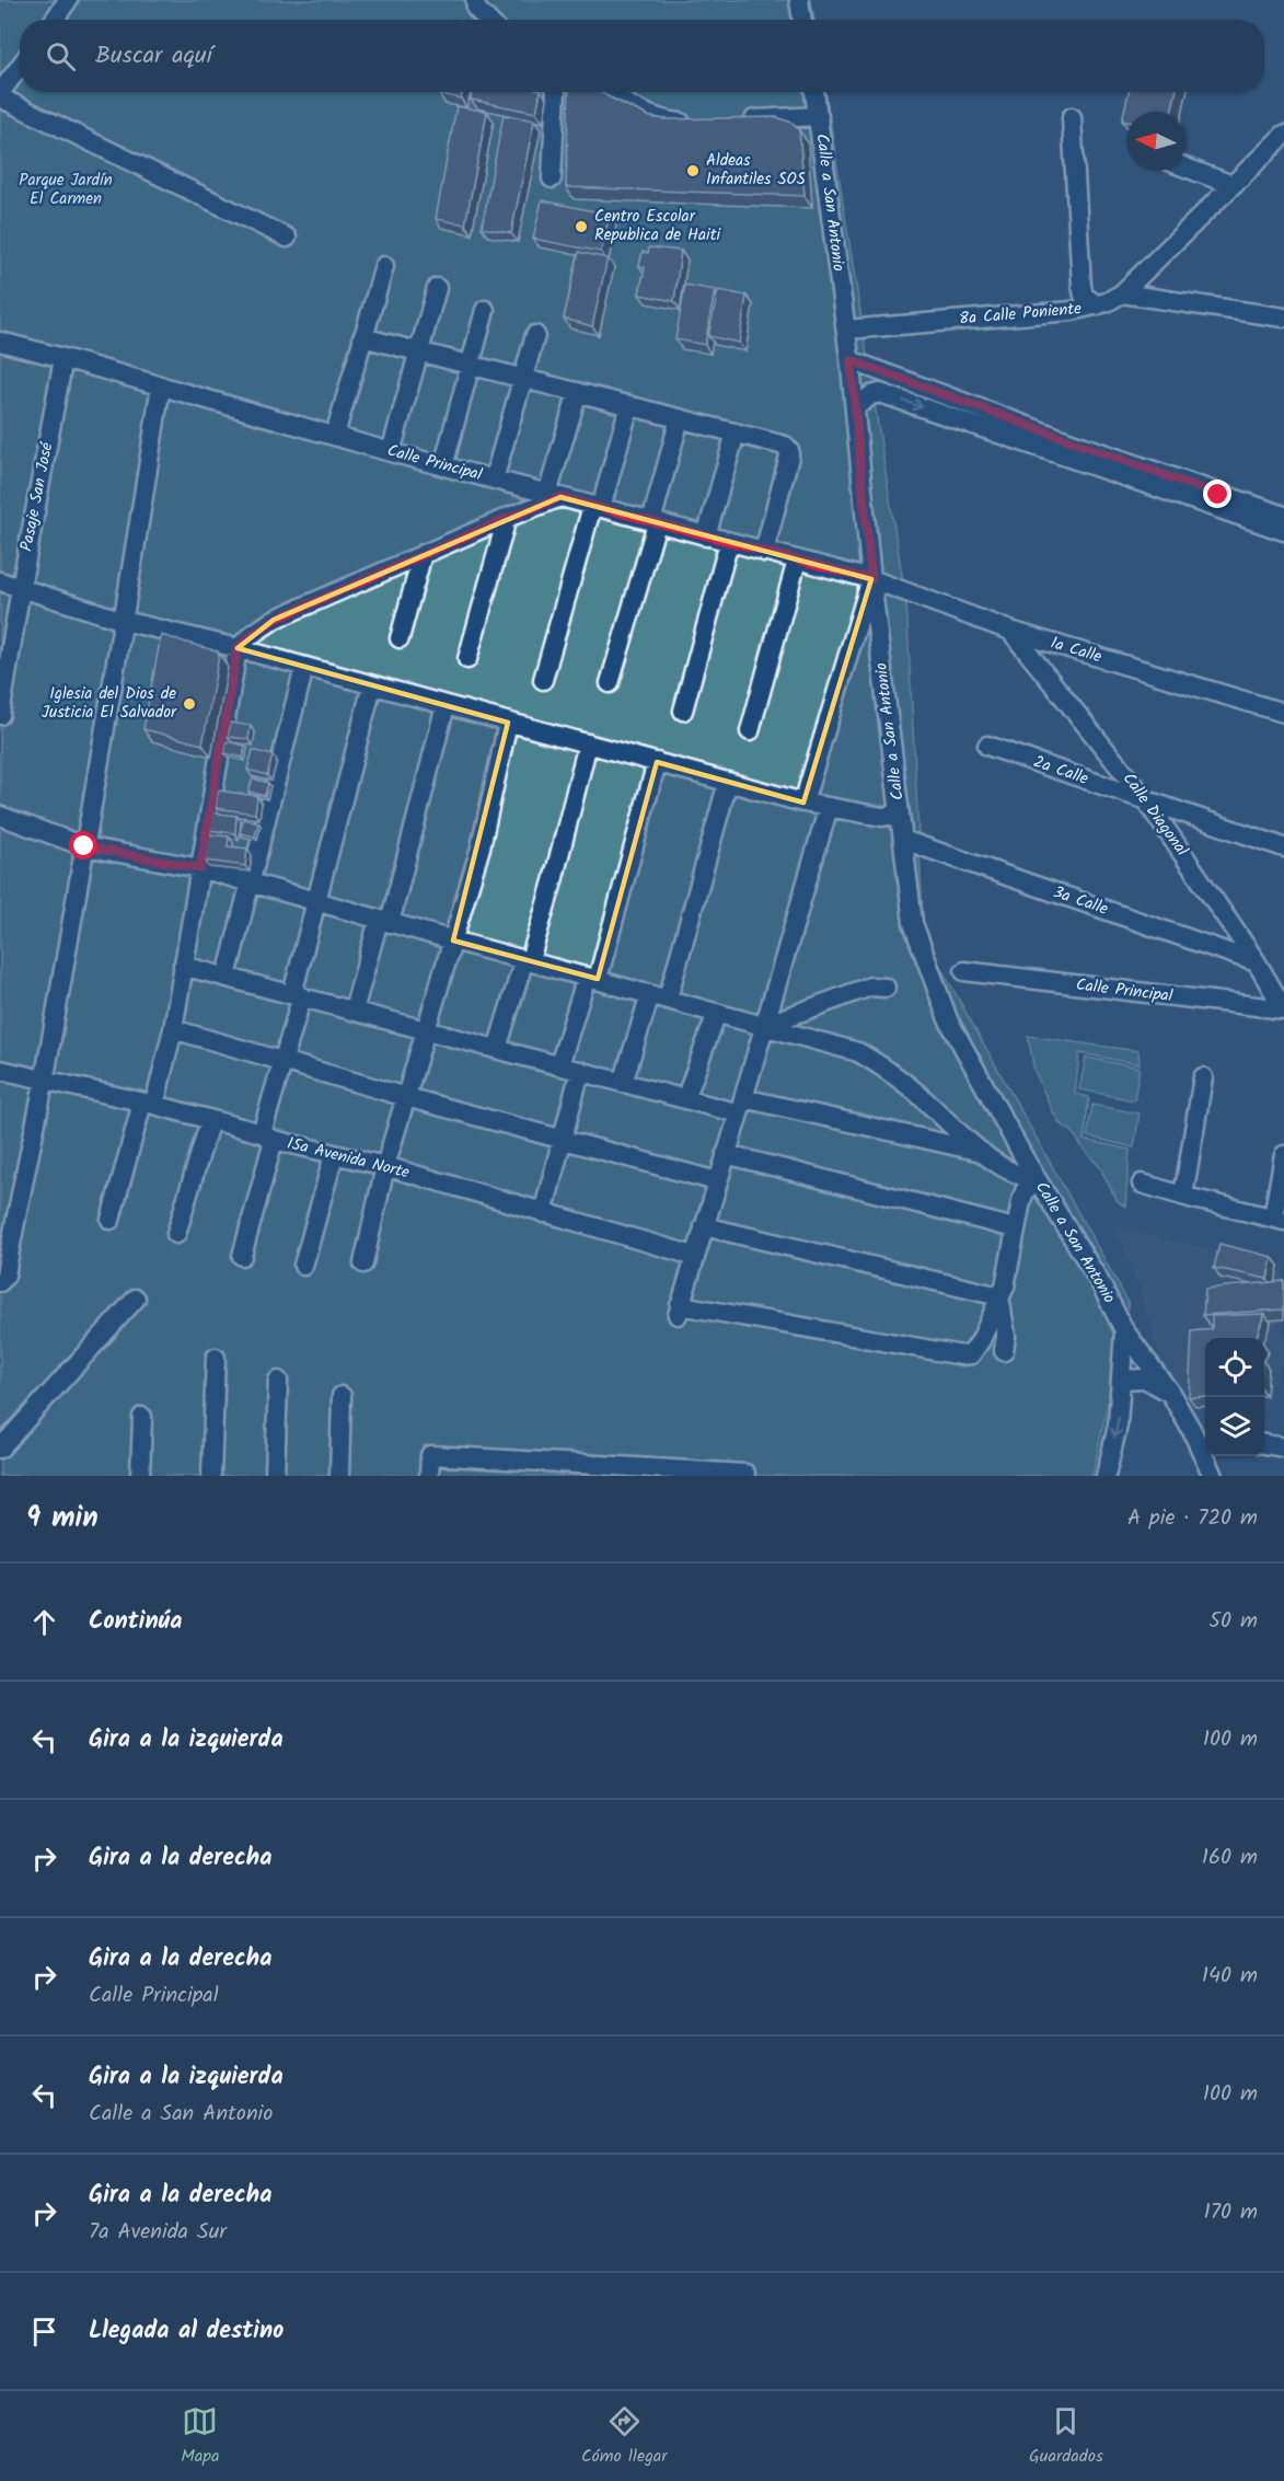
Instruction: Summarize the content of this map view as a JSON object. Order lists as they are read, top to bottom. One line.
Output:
{"streets":{"street":["Calle a San Antonio","8a Calle Poniente","Calle Principal","Pasaje San José","1a Calle","2a Calle","Calle Diagonal","3a Calle","15a Avenida Norte"]},"crossings":[["Calle a San Antonio","8a Calle Poniente"],["Calle a San Antonio","Calle Principal"],["Calle a San Antonio","1a Calle"],["Calle a San Antonio","3a Calle"],["Calle Principal","Pasaje San José"],["Calle Principal","1a Calle"],["Calle Principal","Calle Diagonal"],["1a Calle","Calle Diagonal"],["2a Calle","Calle Diagonal"],["Calle Diagonal","3a Calle"]],"parks":["Parque Jardín El Carmen"],"places":["Aldeas Infantiles SOS","Centro Escolar Republica de Haiti","Iglesia del Dios de Justicia El Salvador"],"north":"left","page":{"search":"Buscar aquí","heading":["9 min","A pie · 720 m"],"list":[["Continúa","50 m"],["Gira a la izquierda","100 m"],["Gira a la derecha","160 m"],["Gira a la derecha","Calle Principal","140 m"],["Gira a la izquierda","Calle a San Antonio","100 m"],["Gira a la derecha","7a Avenida Sur","170 m"],"Llegada al destino"],"nav":["Mapa","Cómo llegar","Guardados"]}}
